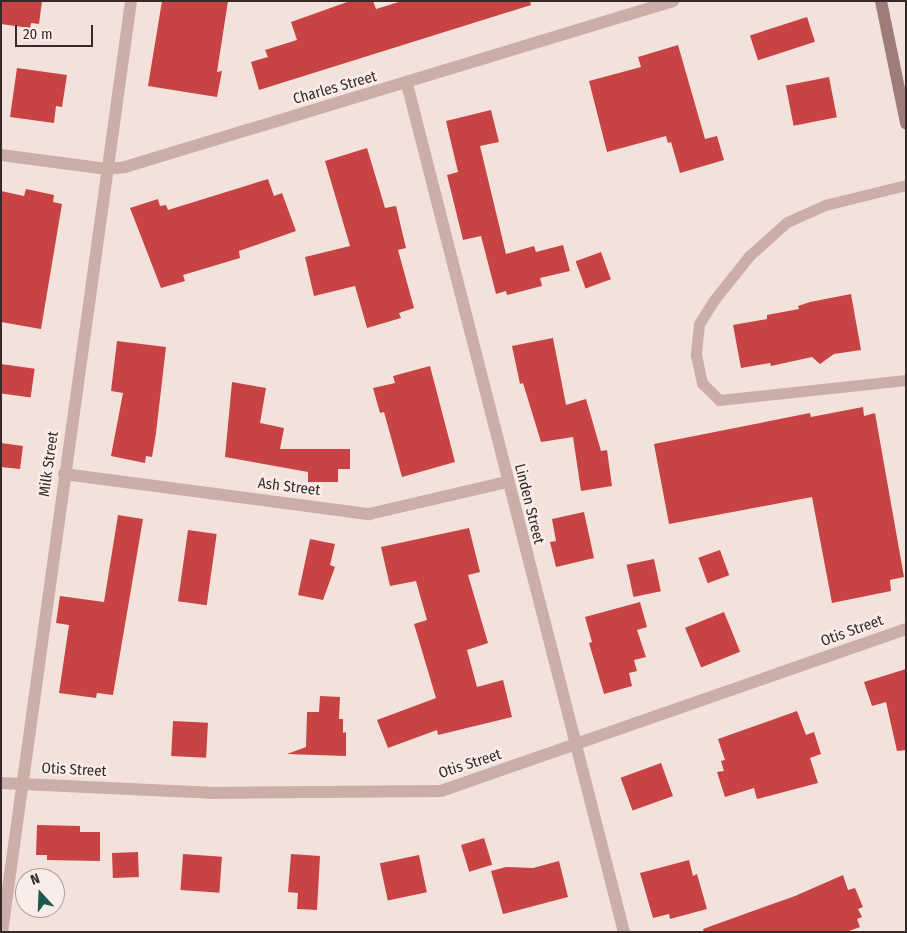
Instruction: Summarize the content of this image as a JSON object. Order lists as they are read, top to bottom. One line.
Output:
{"streets":{"street":["Charles Street","Milk Street","Ash Street","Linden Street","Otis Street"]},"crossings":[["Charles Street","Milk Street"],["Charles Street","Linden Street"],["Milk Street","Ash Street"],["Milk Street","Otis Street"],["Ash Street","Linden Street"],["Linden Street","Otis Street"]],"scale_bar":"20 m","north":"top"}
